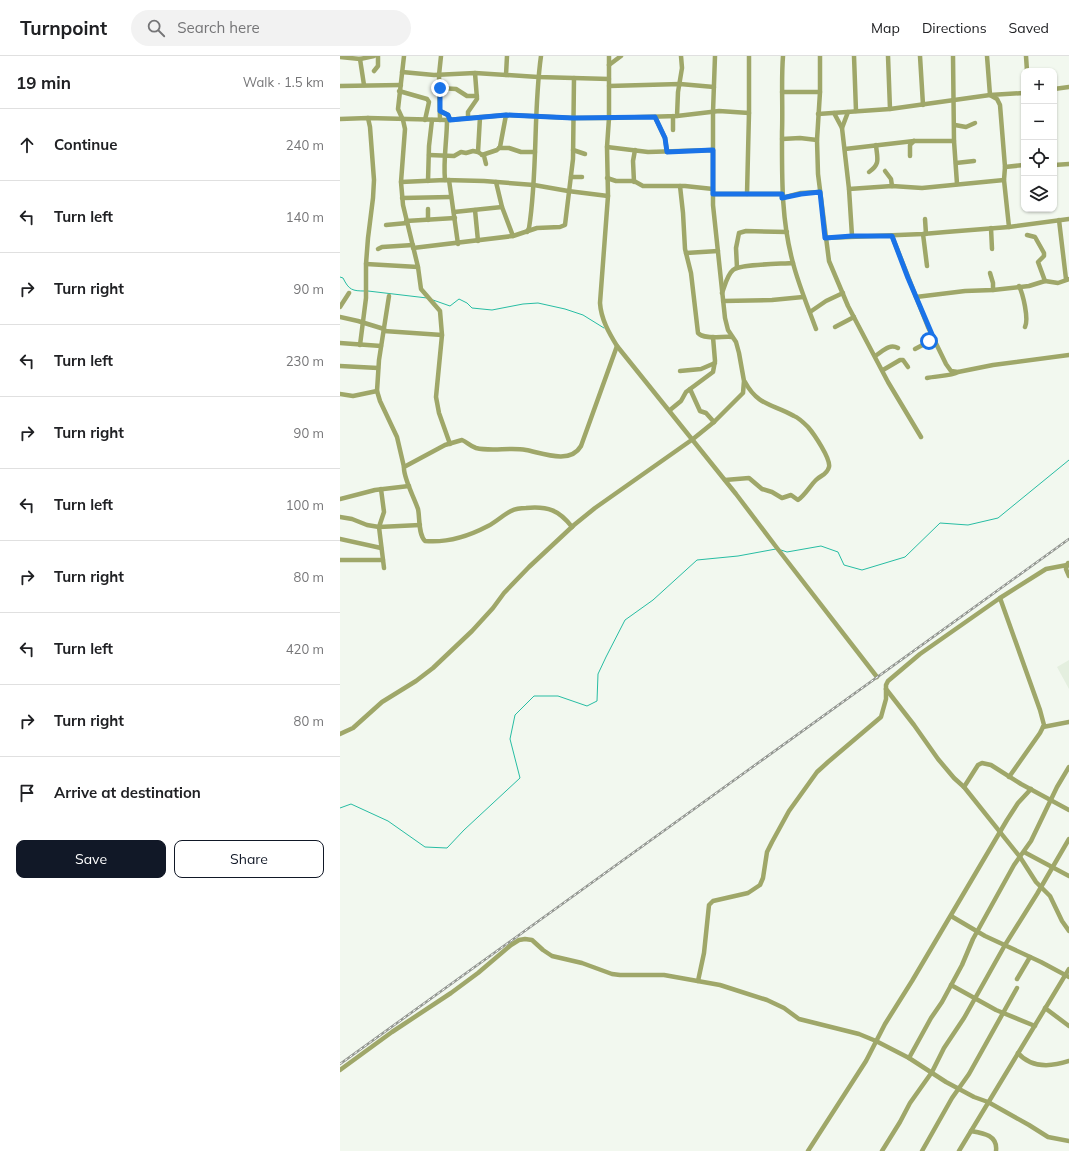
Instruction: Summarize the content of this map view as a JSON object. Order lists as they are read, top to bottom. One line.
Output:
{"page":{"header":"Turnpoint","search":"Search here","nav":["Map","Directions","Saved"],"heading":["19 min","Walk · 1.5 km"],"map_buttons":["+","−"],"list":[["Continue","240 m"],["Turn left","140 m"],["Turn right","90 m"],["Turn left","230 m"],["Turn right","90 m"],["Turn left","100 m"],["Turn right","80 m"],["Turn left","420 m"],["Turn right","80 m"],"Arrive at destination"],"buttons":["Save","Share"]}}
